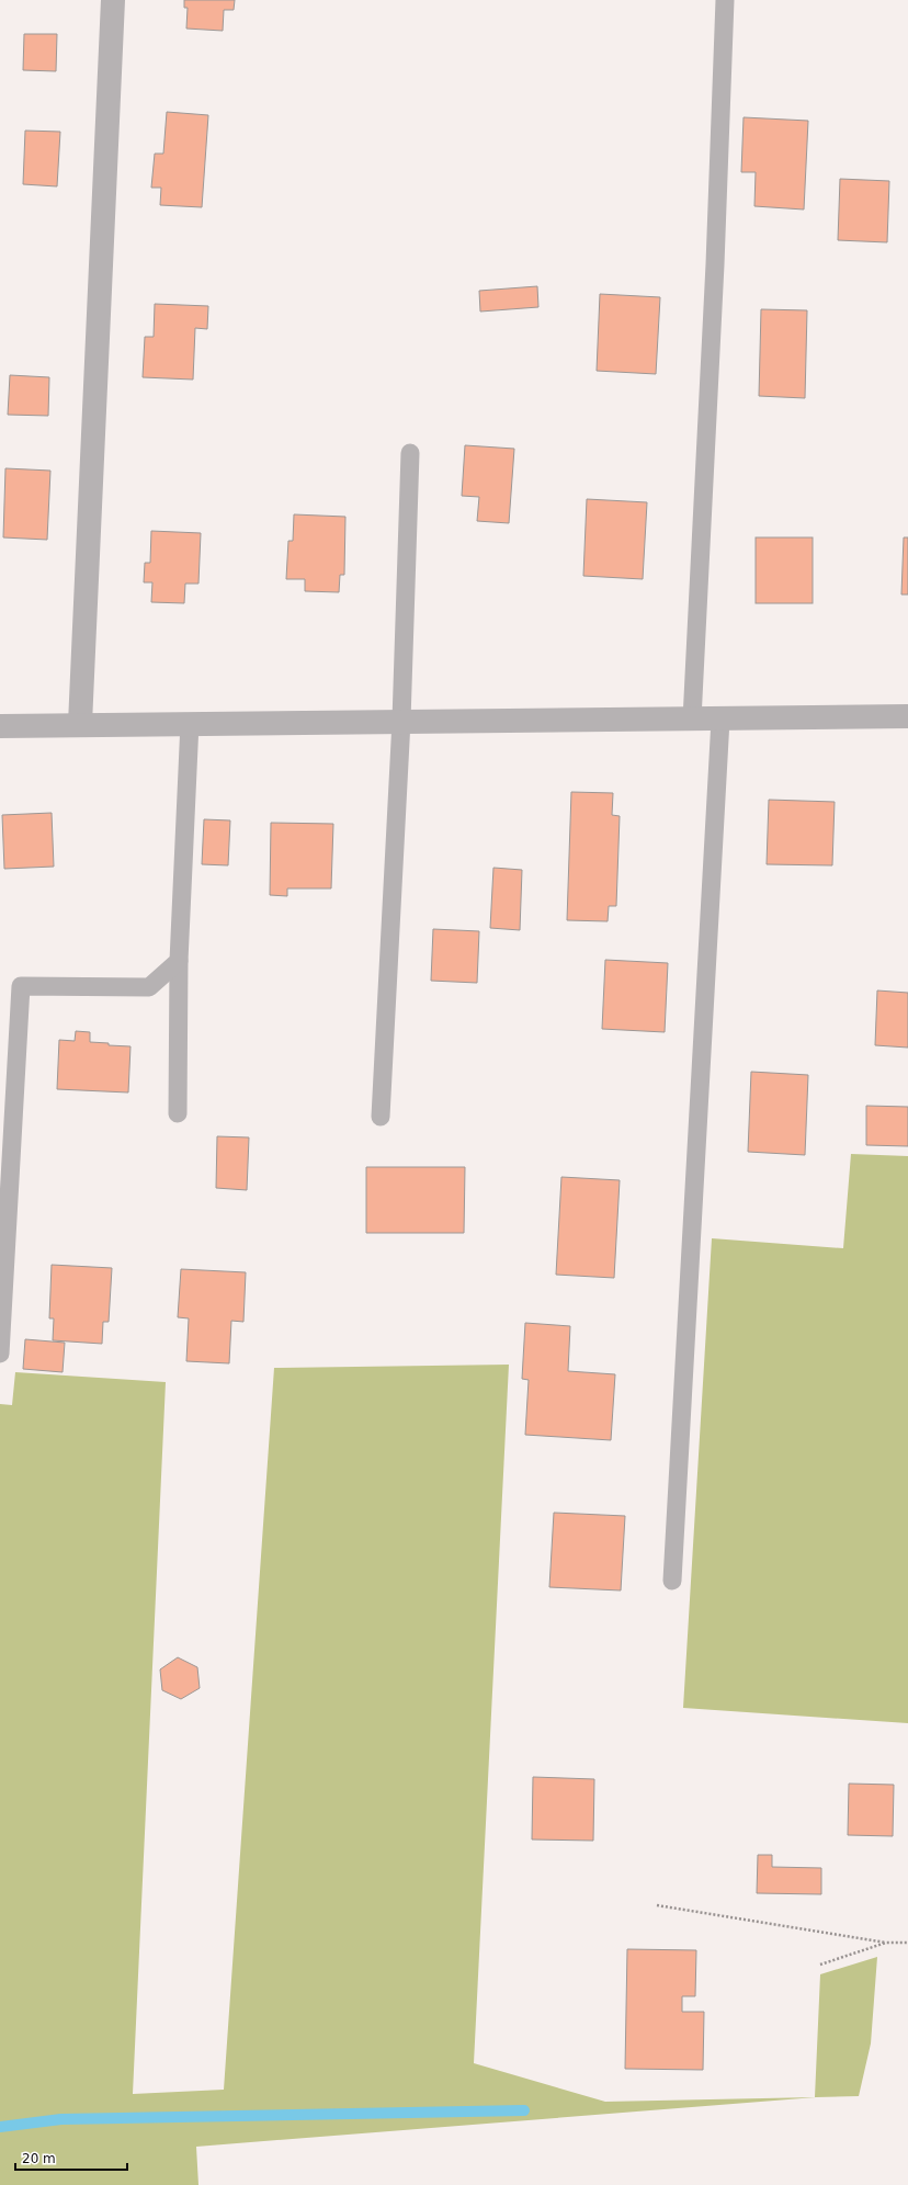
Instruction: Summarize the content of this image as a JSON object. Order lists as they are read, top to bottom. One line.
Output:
{"scale_bar":"20 m"}
